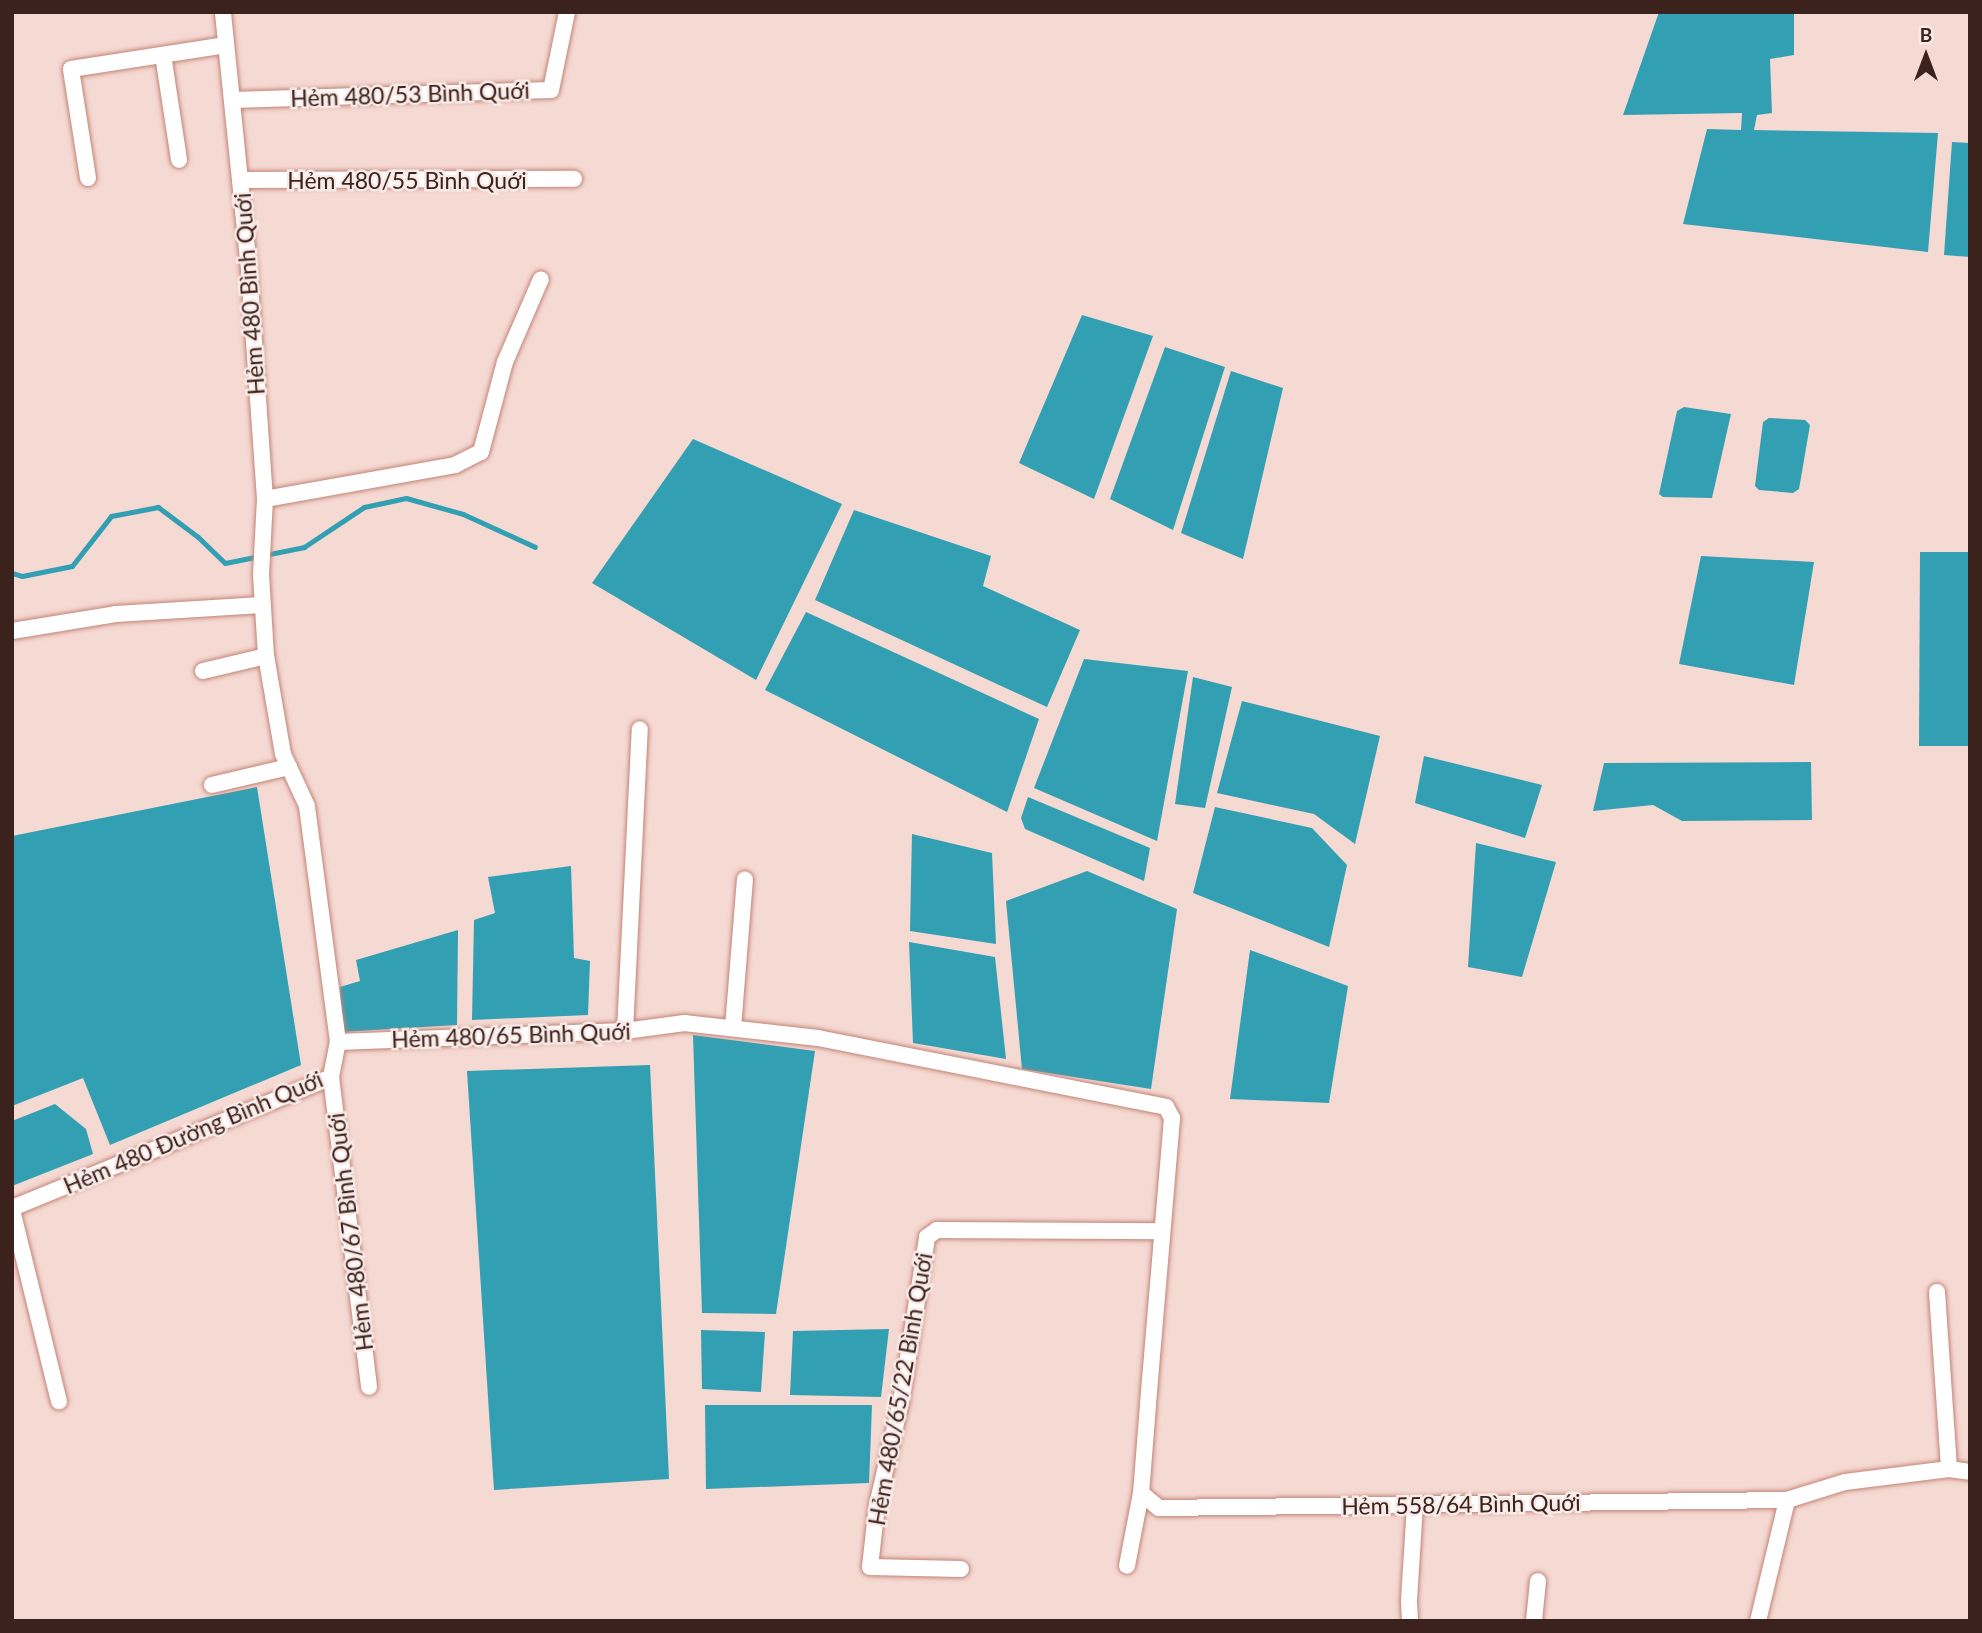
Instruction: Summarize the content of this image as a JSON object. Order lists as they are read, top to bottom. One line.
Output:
{"streets":{"street":["Hẻm 480/53 Bình Quới","Hẻm 480/55 Bình Quới","Hẻm 480 Bình Quới","Hẻm 480/65 Bình Quới","Hẻm 480 Đường Bình Quới","Hẻm 480/67 Bình Quới","Hẻm 480/65/22 Bình Quới","Hẻm 558/64 Bình Quới"]},"crossings":[["Hẻm 480/53 Bình Quới","Hẻm 480 Bình Quới"],["Hẻm 480/55 Bình Quới","Hẻm 480 Bình Quới"],["Hẻm 480 Bình Quới","Hẻm 480 Đường Bình Quới"],["Hẻm 480/65 Bình Quới","Hẻm 480 Đường Bình Quới"],["Hẻm 480/65 Bình Quới","Hẻm 480/65/22 Bình Quới"],["Hẻm 480 Đường Bình Quới","Hẻm 480/67 Bình Quới"]],"north":"top"}
